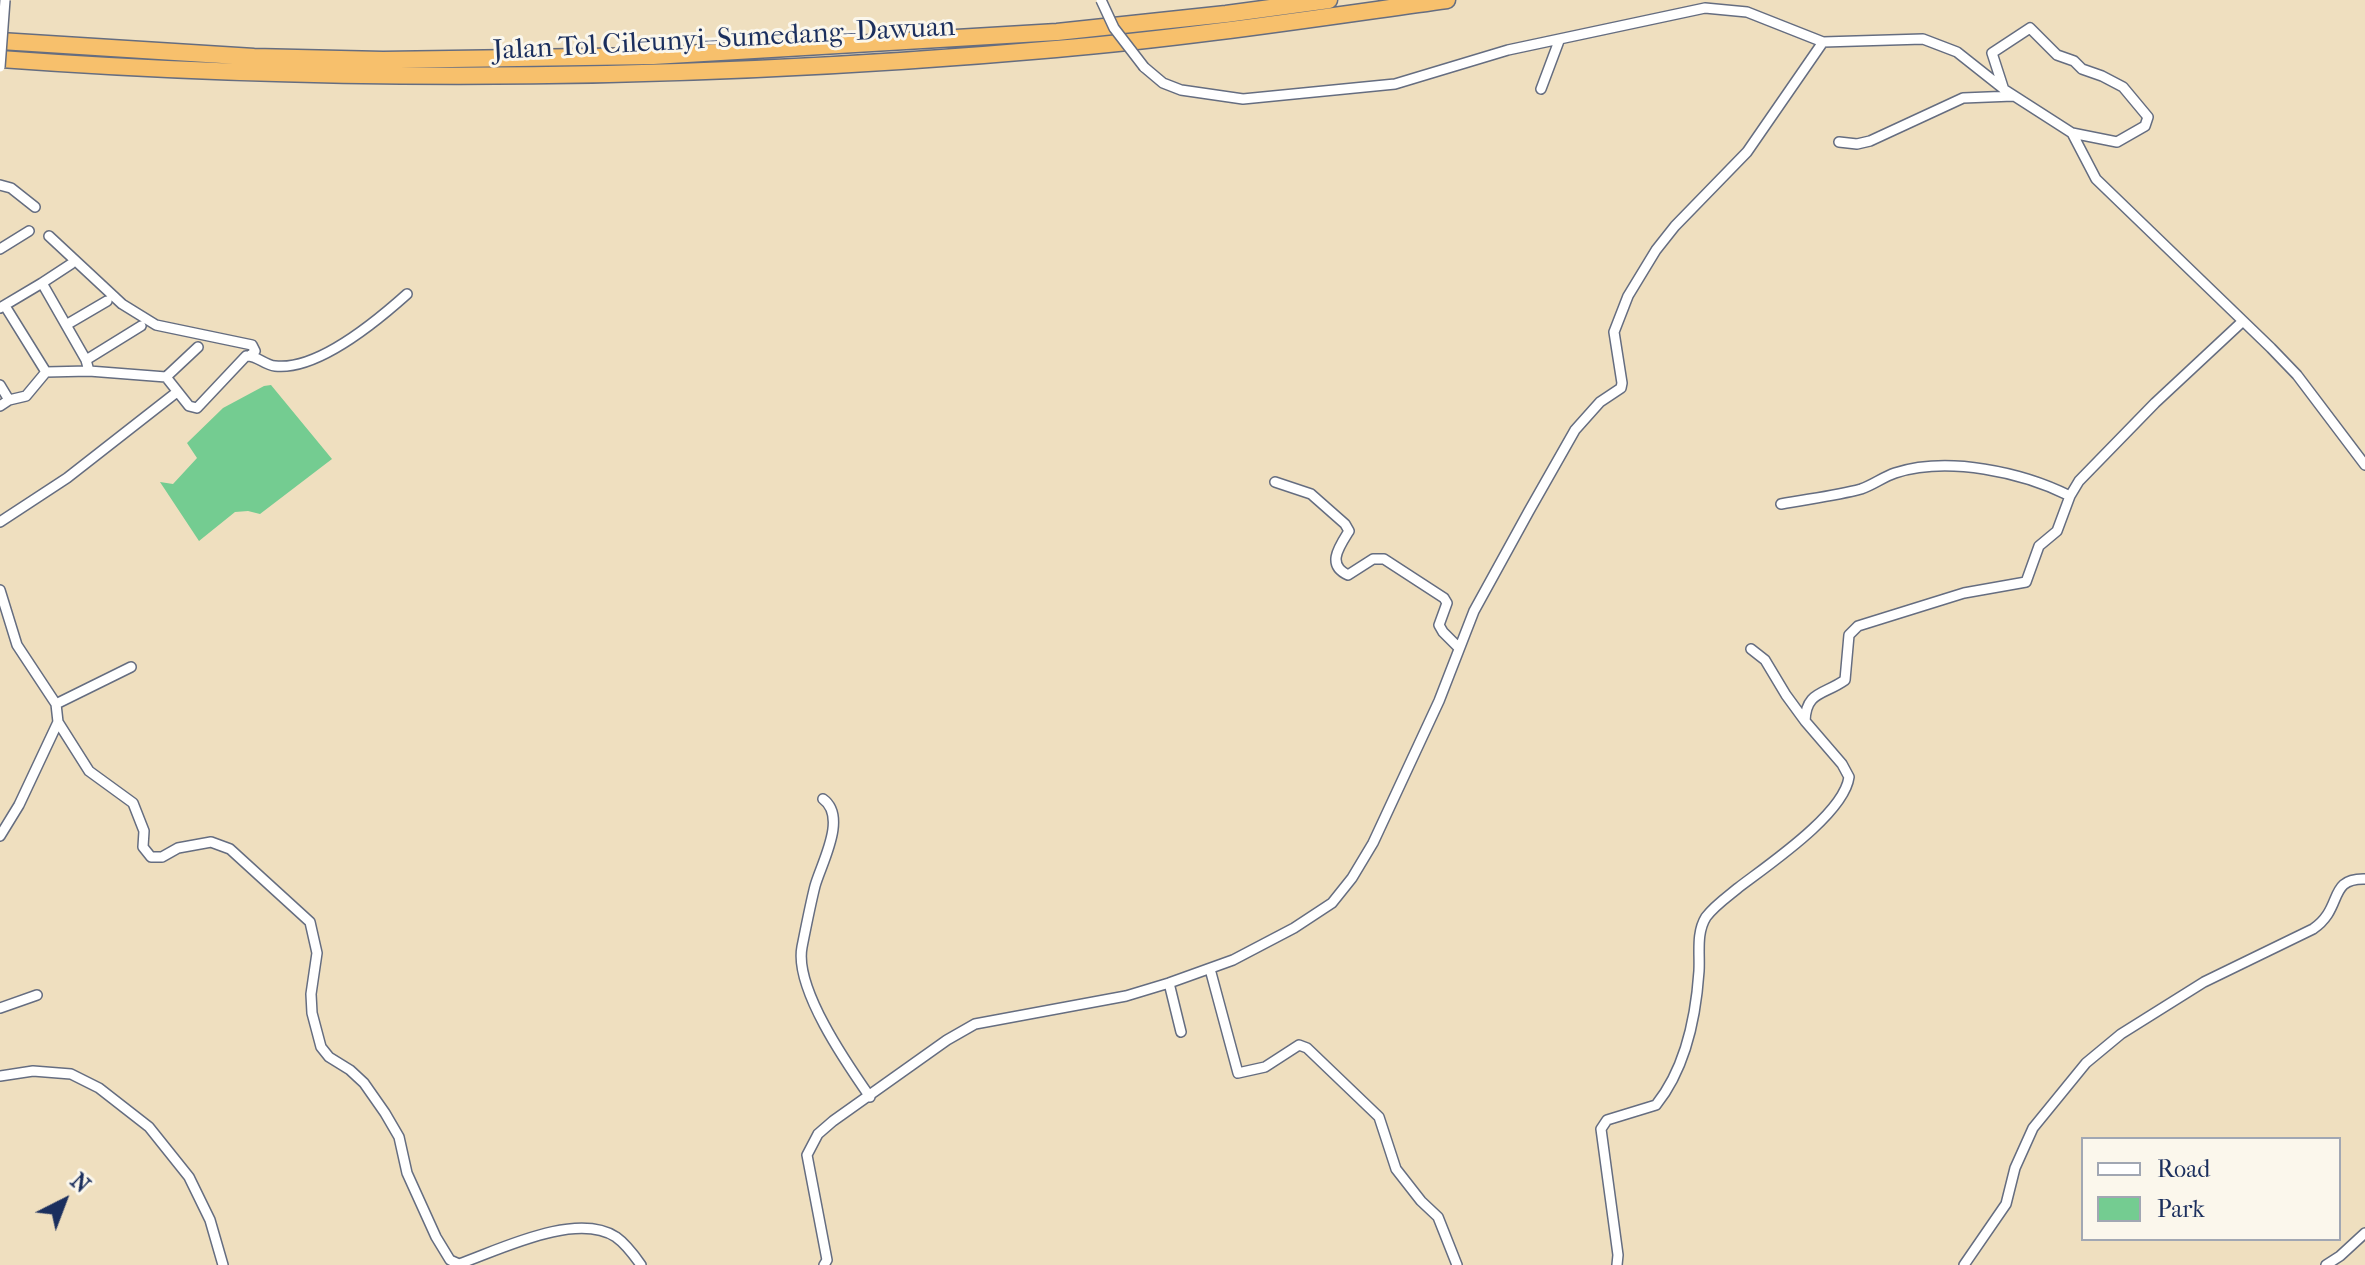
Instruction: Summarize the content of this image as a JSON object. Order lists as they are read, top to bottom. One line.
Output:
{"streets":{"highway":["Jalan Tol Cileunyi–Sumedang–Dawuan"]},"legend":["Road","Park"],"north":"top right"}
